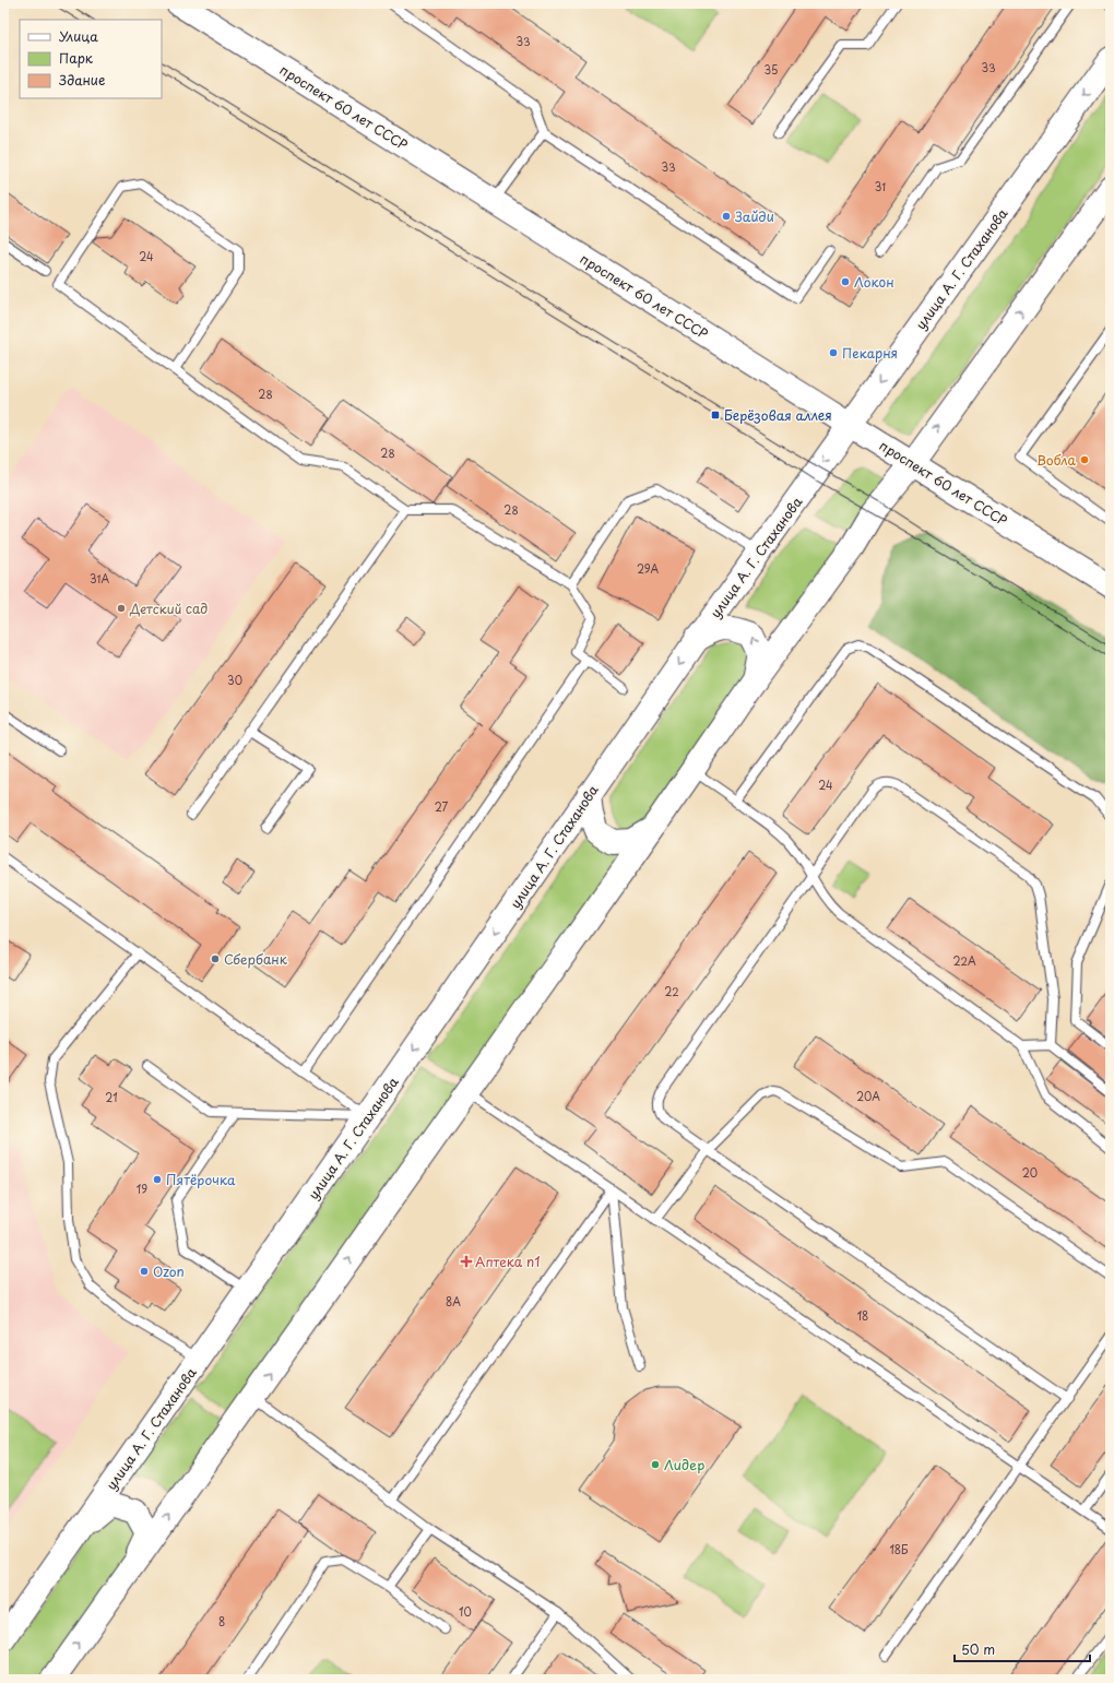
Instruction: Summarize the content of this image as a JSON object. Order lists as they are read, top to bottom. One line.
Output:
{"streets":{"main road":["проспект 60 лет СССР","улица А. Г. Стаханова"]},"crossings":[["проспект 60 лет СССР","улица А. Г. Стаханова"]],"places":{"other":["Зайди","Локон","Пекарня","Вобла","Детский сад","Сбербанк","Пятёрочка","Ozon","Лидер"],"transit":["Берёзовая аллея"],"health":["Аптека n1"]},"house_numbers":["33","33","35","33","31","24","28","28","28","29А","31А","30","24","27","22А","22","20А","21","20","19","8А","18","18Б","10","8"],"legend":["Улица","Парк","Здание"],"scale_bar":"50 m"}
